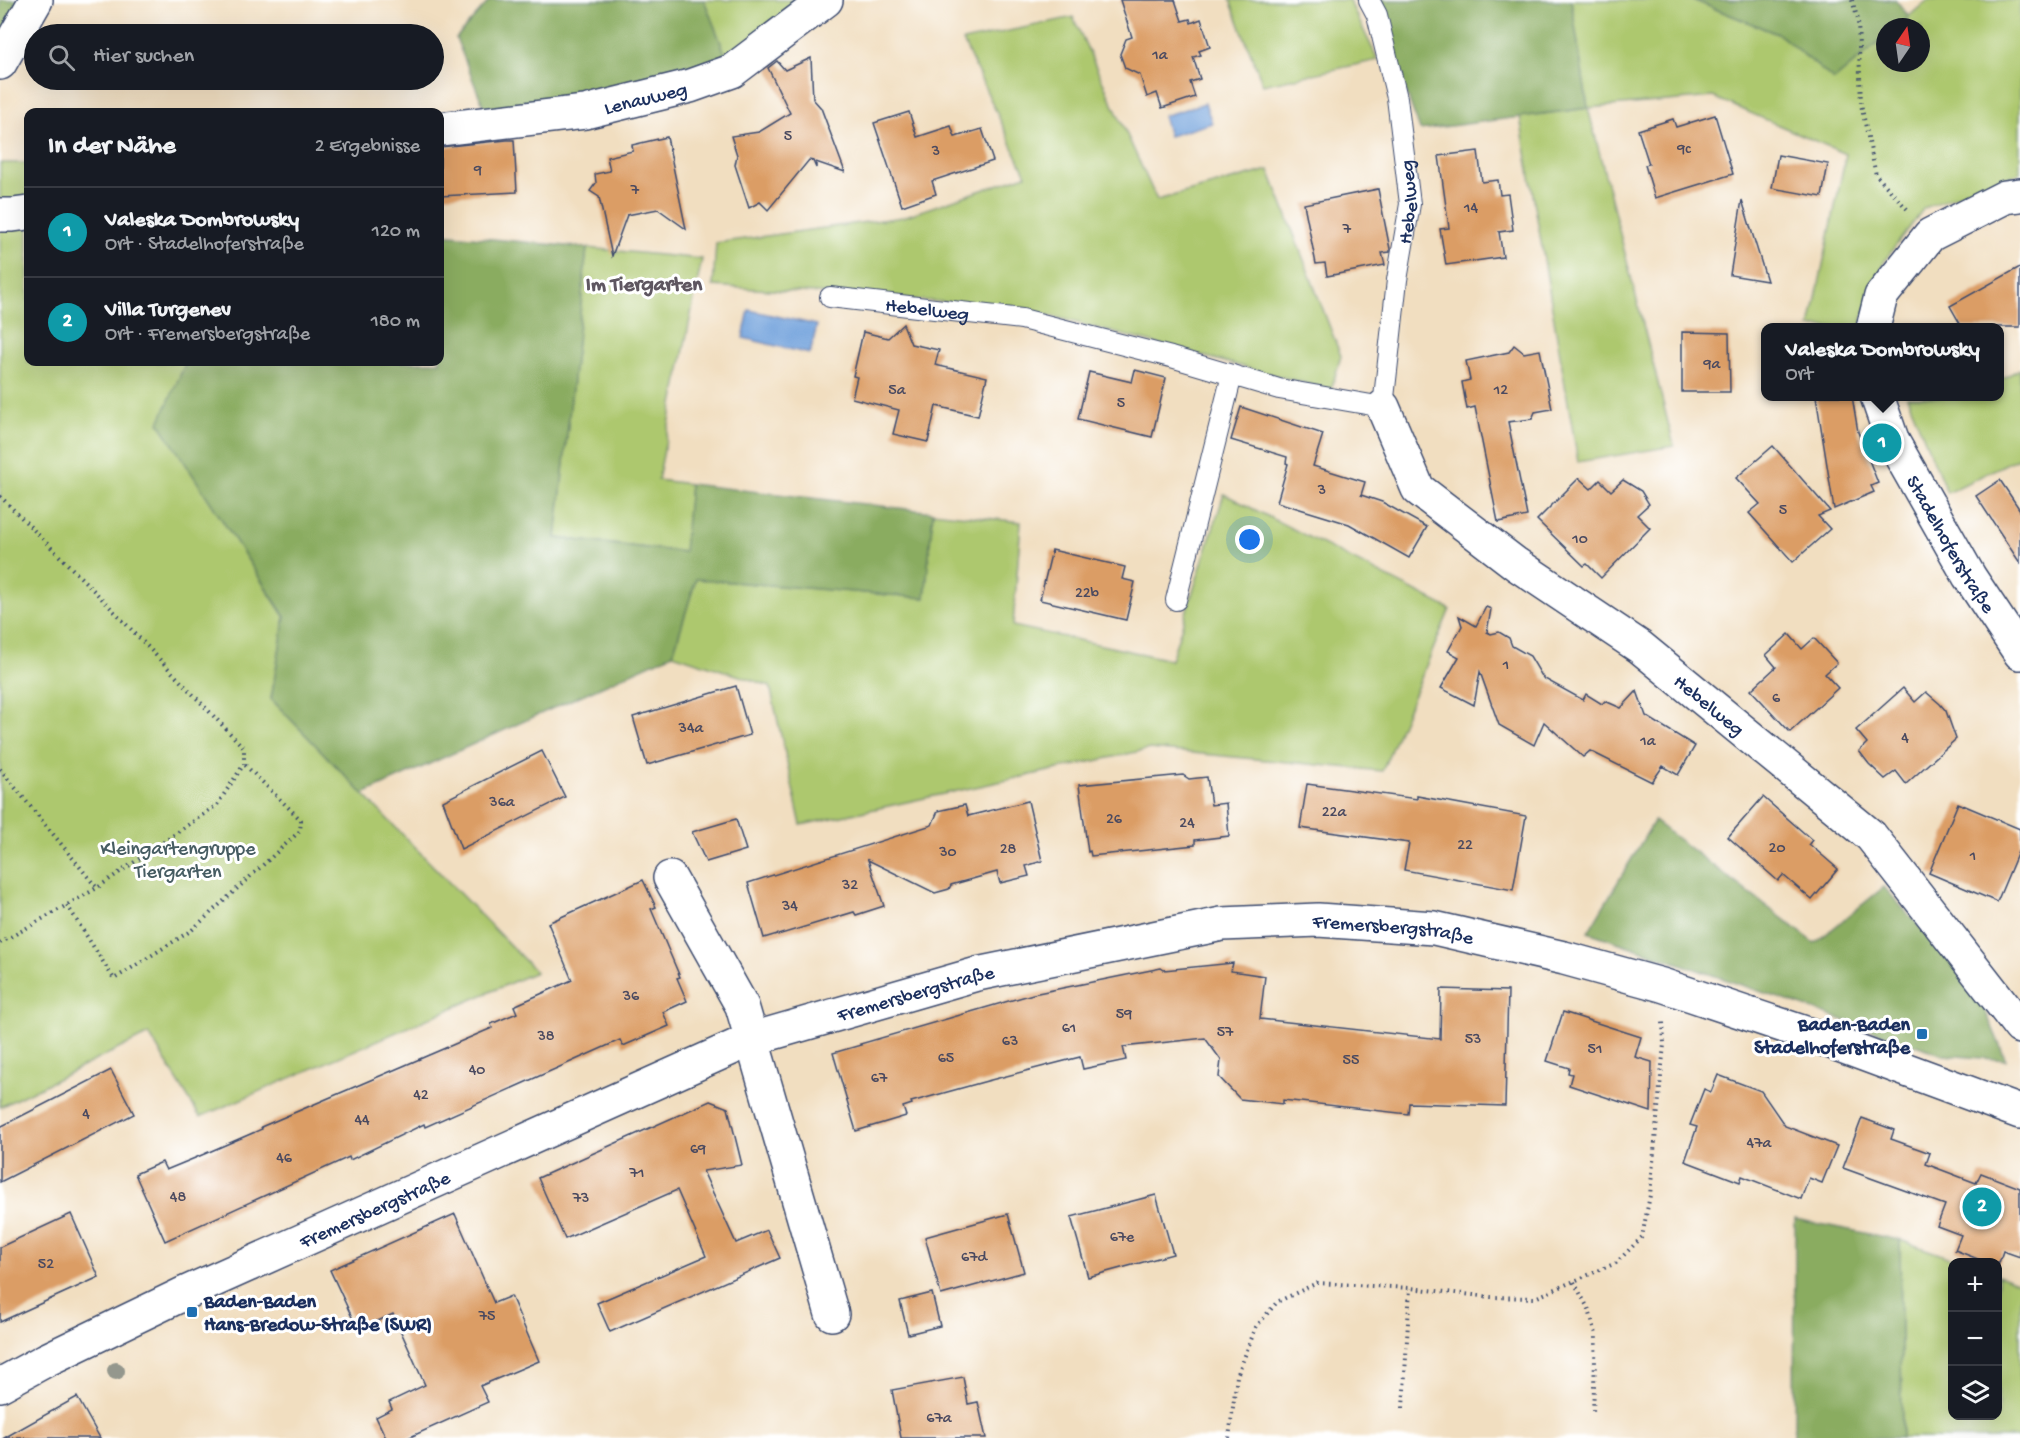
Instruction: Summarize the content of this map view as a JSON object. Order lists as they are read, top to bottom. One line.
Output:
{"streets":{"street":["Lenauweg","Hebelweg","Stadelhoferstraße","Fremersbergstraße"]},"districts":["Im Tiergarten"],"parks":["Kleingartengruppe Tiergarten"],"places":{"transit":["Baden-Baden Stadelhoferstraße","Baden-Baden Hans-Bredow-Straße (SWR)"]},"house_numbers":["1a","5","9c","3","9","7","14","7","9a","5a","12","5","3","5","10","22b","1","6","34a","4","1a","36a","22a","26","24","22","20","28","30","1","32","34","36","59","61","57","38","53","63","51","65","55","40","67","42","4","44","47a","69","46","71","48","73","67e","67d","52","75","67a"],"north":"top","page":{"search":"Hier suchen","heading":["In der Nähe","2 Ergebnisse"],"list":[{"mark":"1","name":"Valeska Dombrowsky","note":"Ort · Stadelhoferstraße","value":"120 m"},{"mark":"2","name":"Villa Turgenev","note":"Ort · Fremersbergstraße","value":"180 m"}],"popup":["Valeska Dombrowsky","Ort"],"pins":["1","2"],"map_buttons":["+","−"]}}
